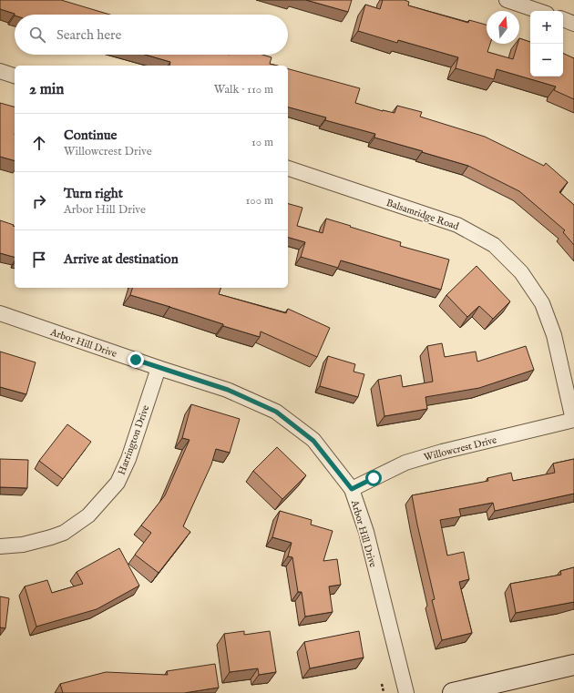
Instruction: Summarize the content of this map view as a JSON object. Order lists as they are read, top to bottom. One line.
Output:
{"streets":{"street":["Balsamridge Road","Arbor Hill Drive","Harrington Drive","Willowcrest Drive"]},"crossings":[["Balsamridge Road","Willowcrest Drive"],["Arbor Hill Drive","Harrington Drive"],["Arbor Hill Drive","Willowcrest Drive"]],"north":"top","page":{"map_buttons":["+","−"],"search":"Search here","heading":["2 min","Walk · 110 m"],"list":[["Continue","Willowcrest Drive","10 m"],["Turn right","Arbor Hill Drive","100 m"],"Arrive at destination"]}}
